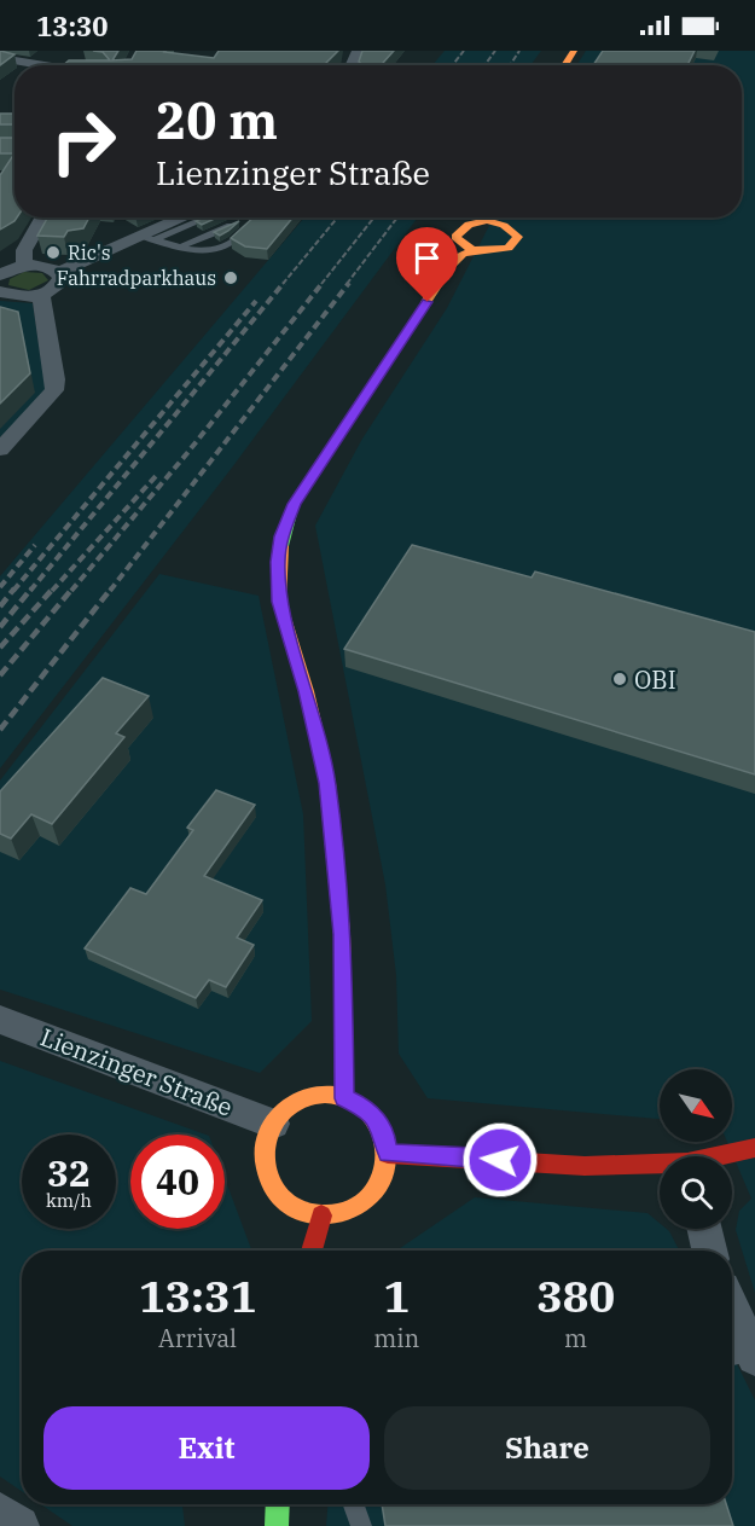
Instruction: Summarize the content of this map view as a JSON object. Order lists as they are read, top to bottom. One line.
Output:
{"streets":{"street":["Lienzinger Straße"]},"places":["Ric's","Fahrradparkhaus","OBI"],"north":"bottom right","page":{"status":"13:30","turn":["20 m","Lienzinger Straße"],"speed":"32 km/h","limit":"40","eta":["13:31","Arrival","1","min","380","m"],"buttons":["Exit","Share"]}}
